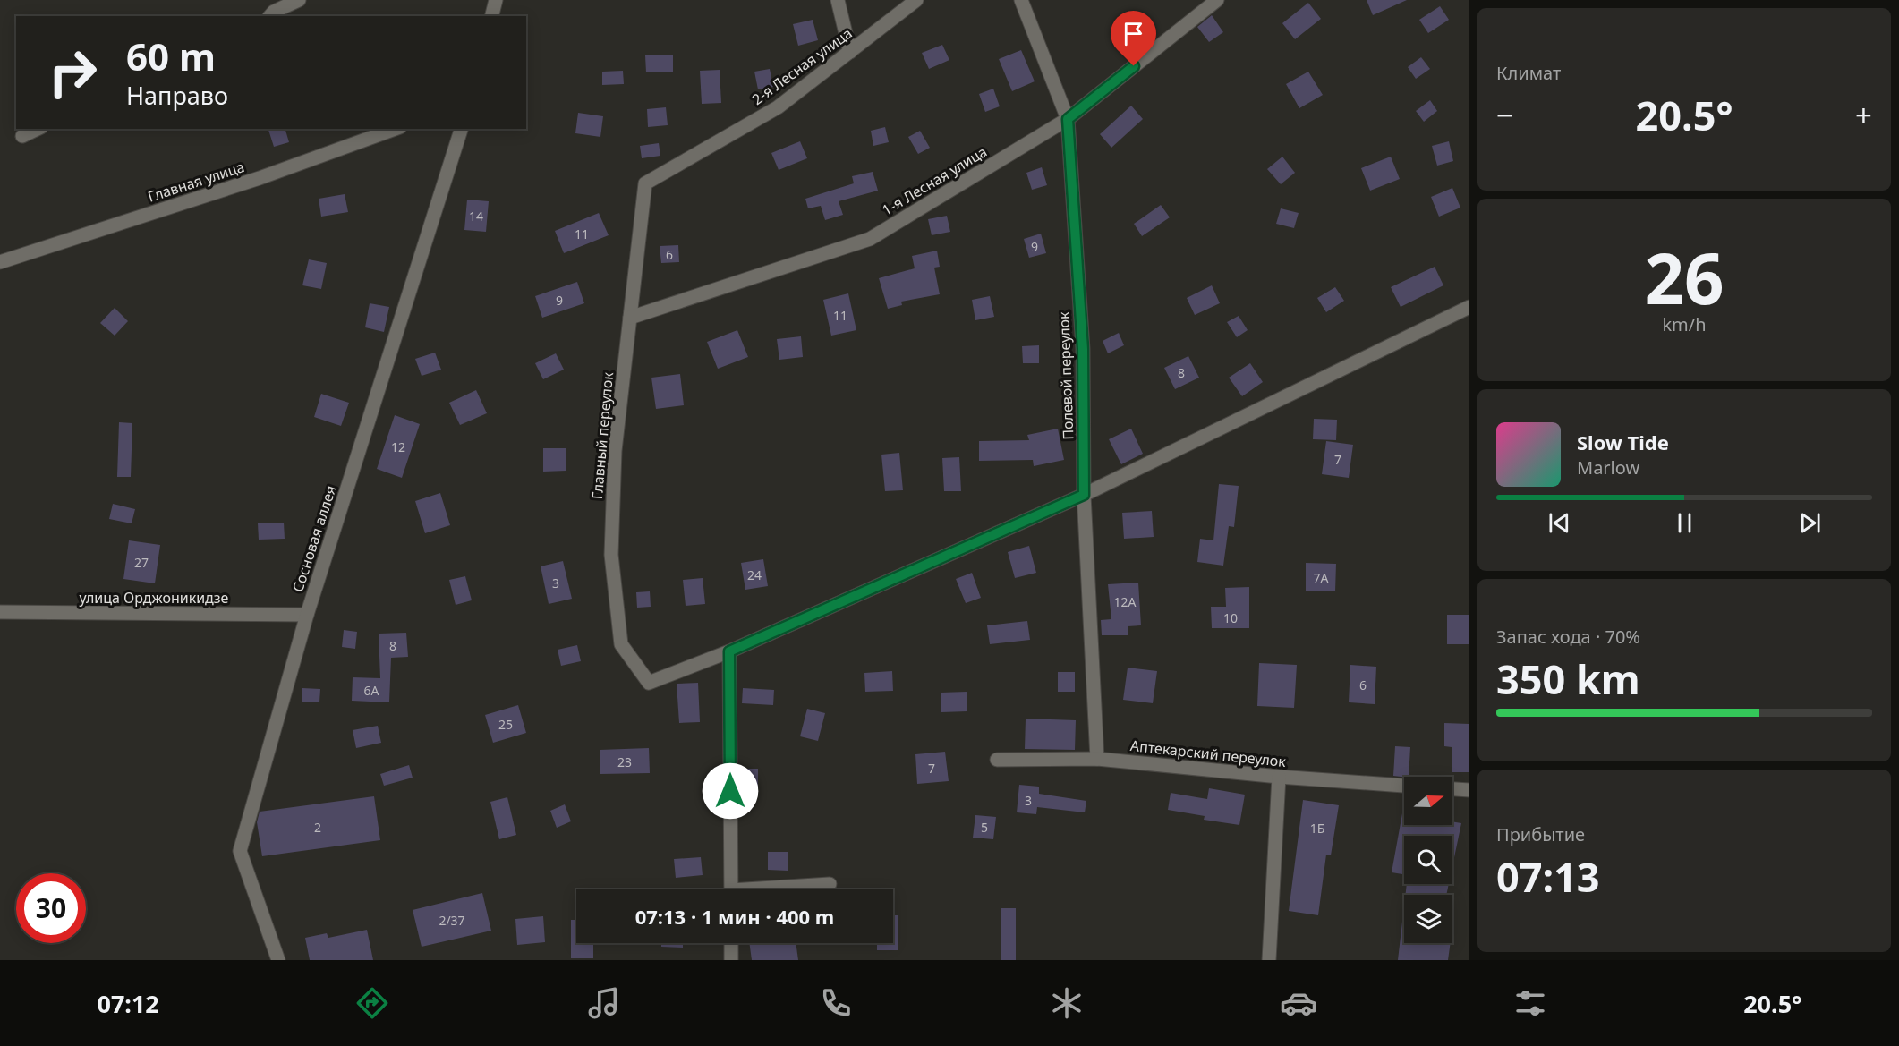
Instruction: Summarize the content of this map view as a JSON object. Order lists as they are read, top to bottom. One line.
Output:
{"streets":{"street":["2-я Лесная улица","1-я Лесная улица","Главная улица","Полевой переулок","Главный переулок","Сосновая аллея","улица Орджоникидзе","Аптекарский переулок"]},"crossings":[["2-я Лесная улица","Главный переулок"],["1-я Лесная улица","Полевой переулок"],["1-я Лесная улица","Главный переулок"],["Полевой переулок","Аптекарский переулок"],["Сосновая аллея","улица Орджоникидзе"]],"house_numbers":["14","11","9","6","9","11","8","12","7","27","24","7А","3","12А","10","8","6","6А","25","23","7","3","2","5","1Б","2/37"],"north":"right","page":{"tile":["Климат",["26","km/h"],["Запас хода · 70%","350 km"],["Прибытие","07:13"]],"turn":["60 m","Направо"],"heat":["−","20.5°","+"],"song":["Slow Tide","Marlow"],"limit":"30","trip":"07:13 · 1 мин · 400 m","tabs":["07:12","20.5°"]}}
